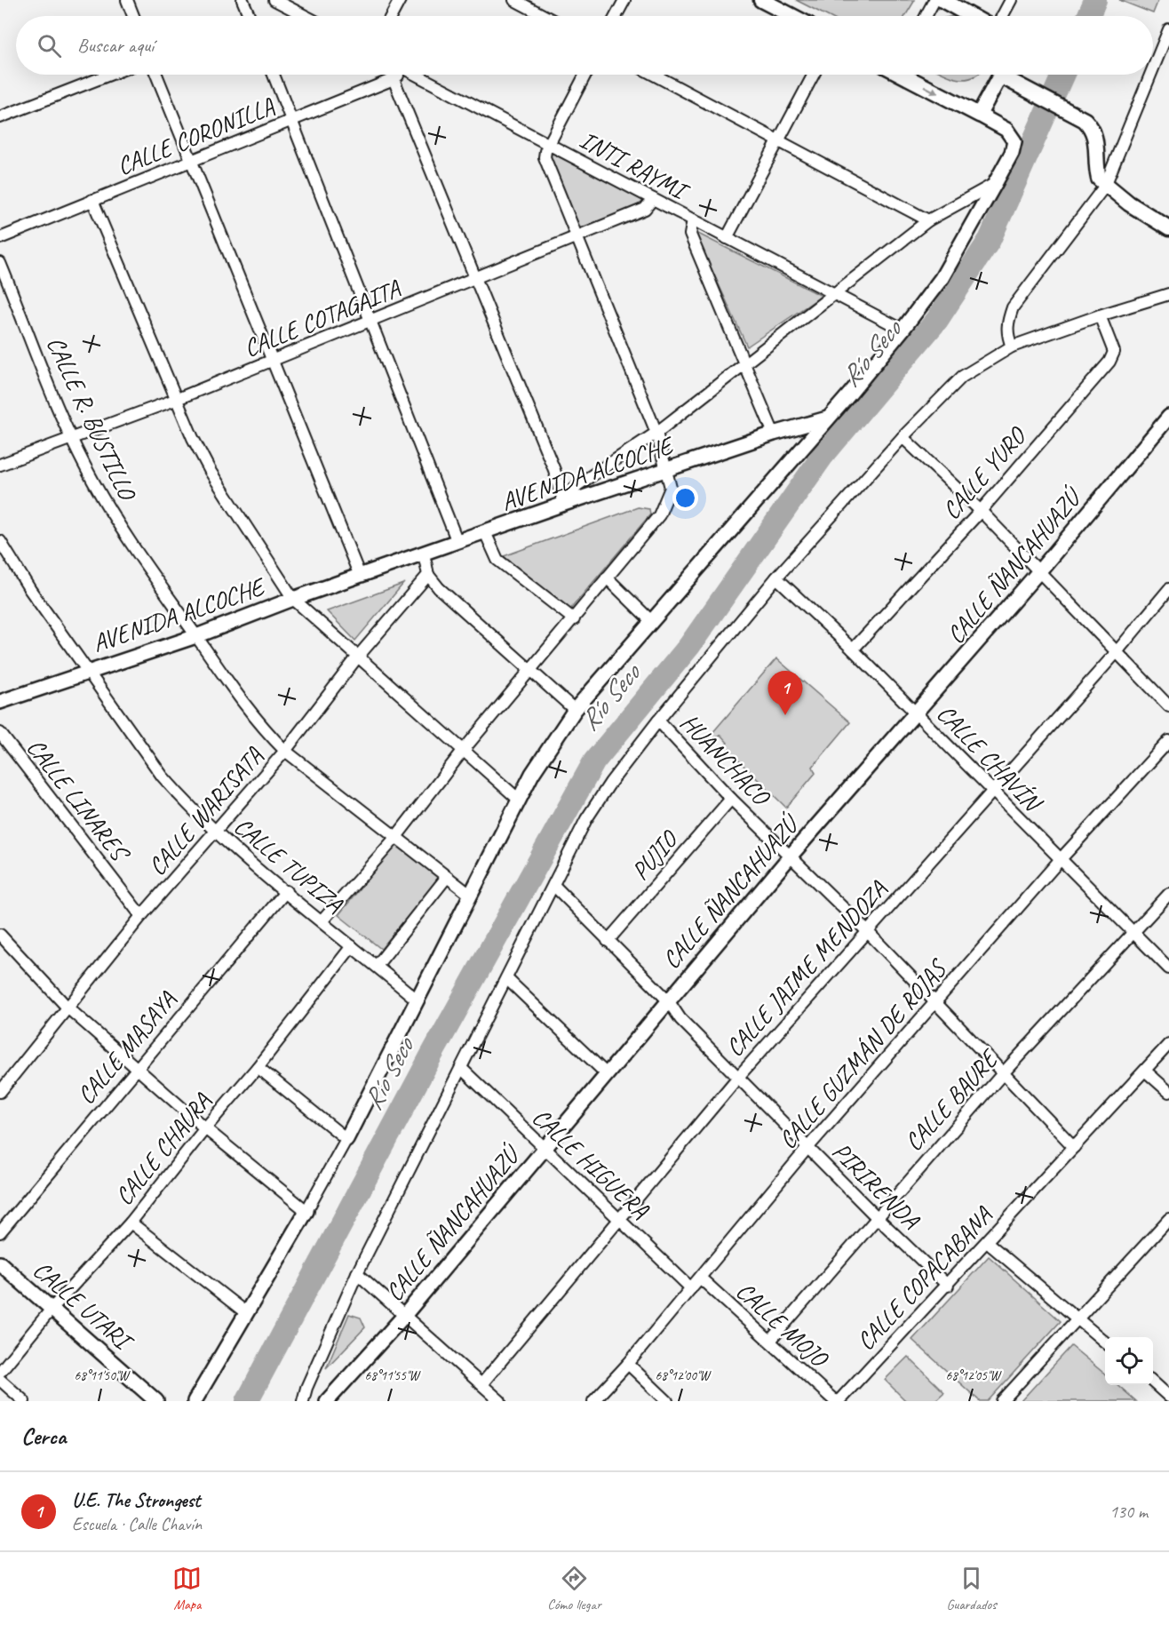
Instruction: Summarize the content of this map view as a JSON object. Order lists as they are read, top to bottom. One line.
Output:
{"streets":{"street":["CALLE CORONILLA","INTI RAYMI","CALLE COTAGAITA","CALLE R. BUSTILLO","AVENIDA ALCOCHE","CALLE YURO","CALLE ÑANCAHUAZÚ","CALLE CHAVÍN","HUANCHACO","CALLE LINARES","CALLE WARISATA","PUJIO","CALLE TUPIZA","CALLE JAIME MENDOZA","CALLE MASAYA","CALLE GUZMÁN DE ROJAS","CALLE BAURE","CALLE CHAURA","CALLE HIGUERA","PIRIRENDA","CALLE COPACABANA","CALLE UTARI","CALLE MOJO"]},"crossings":[["INTI RAYMI","CALLE COTAGAITA"],["CALLE COTAGAITA","CALLE R. BUSTILLO"],["CALLE R. BUSTILLO","AVENIDA ALCOCHE"],["CALLE R. BUSTILLO","CALLE WARISATA"],["AVENIDA ALCOCHE","CALLE TUPIZA"],["CALLE YURO","CALLE CHAVÍN"],["CALLE ÑANCAHUAZÚ","CALLE CHAVÍN"],["CALLE ÑANCAHUAZÚ","HUANCHACO"],["CALLE ÑANCAHUAZÚ","CALLE HIGUERA"],["CALLE ÑANCAHUAZÚ","PIRIRENDA"],["CALLE CHAVÍN","CALLE JAIME MENDOZA"],["CALLE CHAVÍN","CALLE GUZMÁN DE ROJAS"],["CALLE CHAVÍN","CALLE BAURE"],["HUANCHACO","PUJIO"],["HUANCHACO","CALLE JAIME MENDOZA"],["HUANCHACO","CALLE GUZMÁN DE ROJAS"],["HUANCHACO","CALLE BAURE"],["HUANCHACO","CALLE COPACABANA"],["CALLE LINARES","CALLE WARISATA"],["CALLE WARISATA","CALLE TUPIZA"],["PUJIO","PIRIRENDA"],["CALLE TUPIZA","CALLE MASAYA"],["CALLE TUPIZA","CALLE CHAURA"],["CALLE JAIME MENDOZA","CALLE HIGUERA"],["CALLE JAIME MENDOZA","PIRIRENDA"],["CALLE GUZMÁN DE ROJAS","CALLE HIGUERA"],["CALLE GUZMÁN DE ROJAS","PIRIRENDA"],["CALLE GUZMÁN DE ROJAS","CALLE MOJO"],["CALLE BAURE","PIRIRENDA"],["CALLE BAURE","CALLE MOJO"],["CALLE CHAURA","CALLE UTARI"],["PIRIRENDA","CALLE COPACABANA"],["CALLE COPACABANA","CALLE MOJO"]],"water":["Río Seco"],"page":{"search":"Buscar aquí","pins":"1","heading":"Cerca","list":[{"mark":"1","name":"U.E. The Strongest","note":"Escuela · Calle Chavín","value":"130 m"}],"nav":["Mapa","Cómo llegar","Guardados"]},"coordinates":["68°11'50\"W","68°11'55\"W","68°12'00\"W","68°12'05\"W"]}
